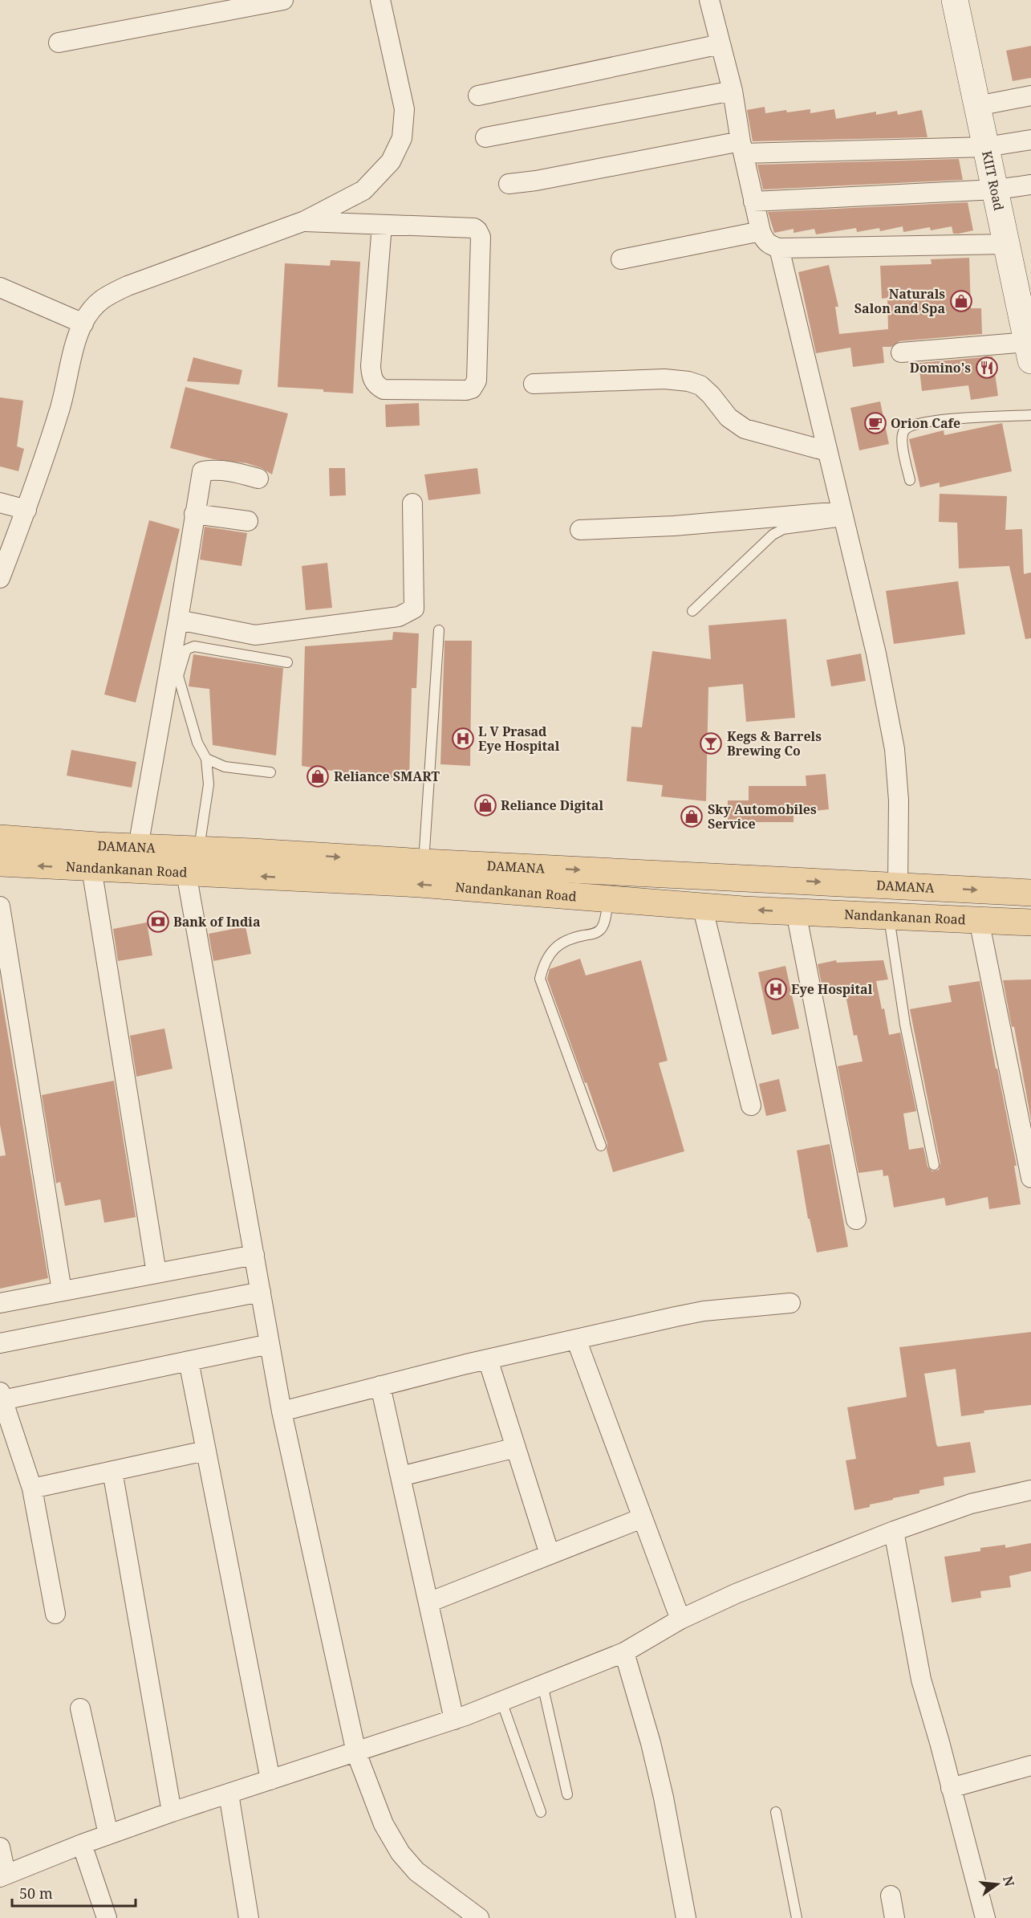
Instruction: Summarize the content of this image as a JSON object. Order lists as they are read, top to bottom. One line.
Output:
{"streets":{"main road":["KIIT Road","DAMANA","Nandankanan Road"]},"one_way":["DAMANA","Nandankanan Road"],"places":{"shop":["Naturals Salon and Spa","Reliance SMART","Reliance Digital","Sky Automobiles Service"],"restaurant":["Domino's"],"cafe":["Orion Cafe"],"hospital":["L V Prasad Eye Hospital","Eye Hospital"],"bar":["Kegs & Barrels Brewing Co"],"bank":["Bank of India"]},"scale_bar":"50 m","north":"right"}
